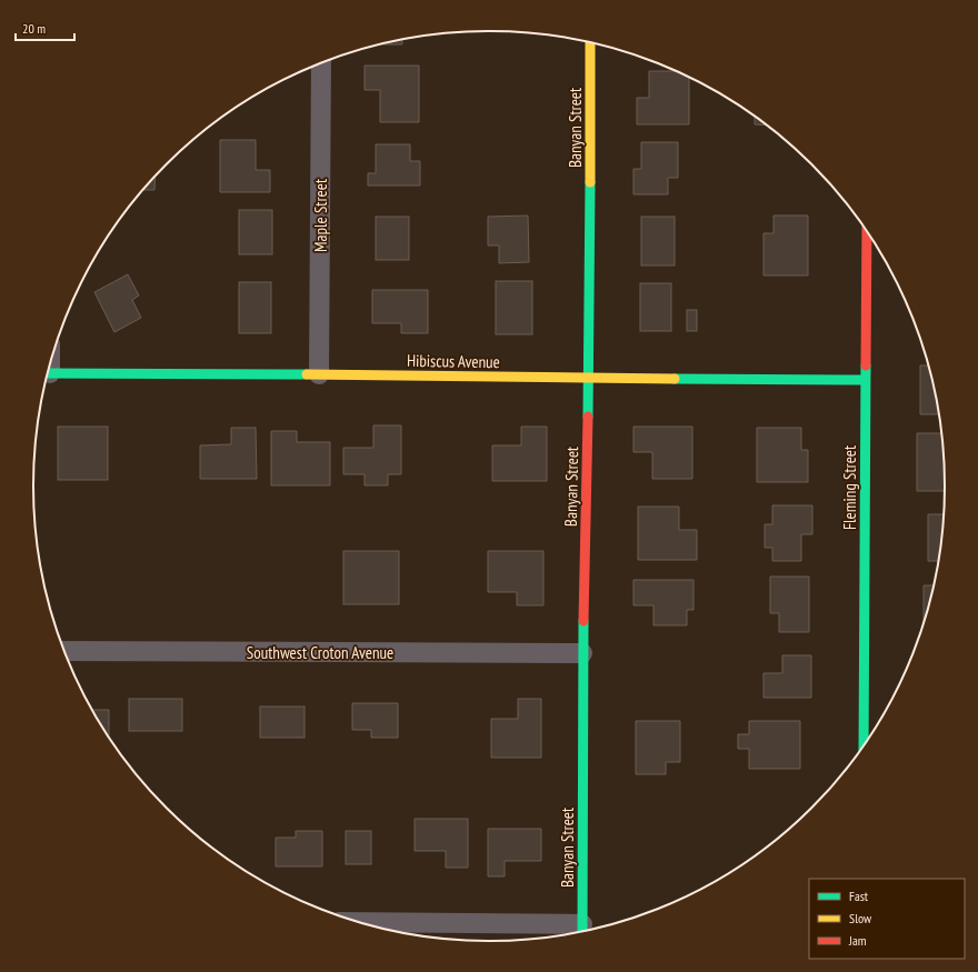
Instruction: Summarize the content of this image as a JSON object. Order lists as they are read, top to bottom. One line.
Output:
{"streets":{"street":["Banyan Street","Maple Street","Hibiscus Avenue","Fleming Street","Southwest Croton Avenue"]},"crossings":[["Banyan Street","Hibiscus Avenue"],["Banyan Street","Southwest Croton Avenue"],["Maple Street","Hibiscus Avenue"],["Hibiscus Avenue","Fleming Street"]],"legend":["Fast","Slow","Jam"],"scale_bar":"20 m"}
